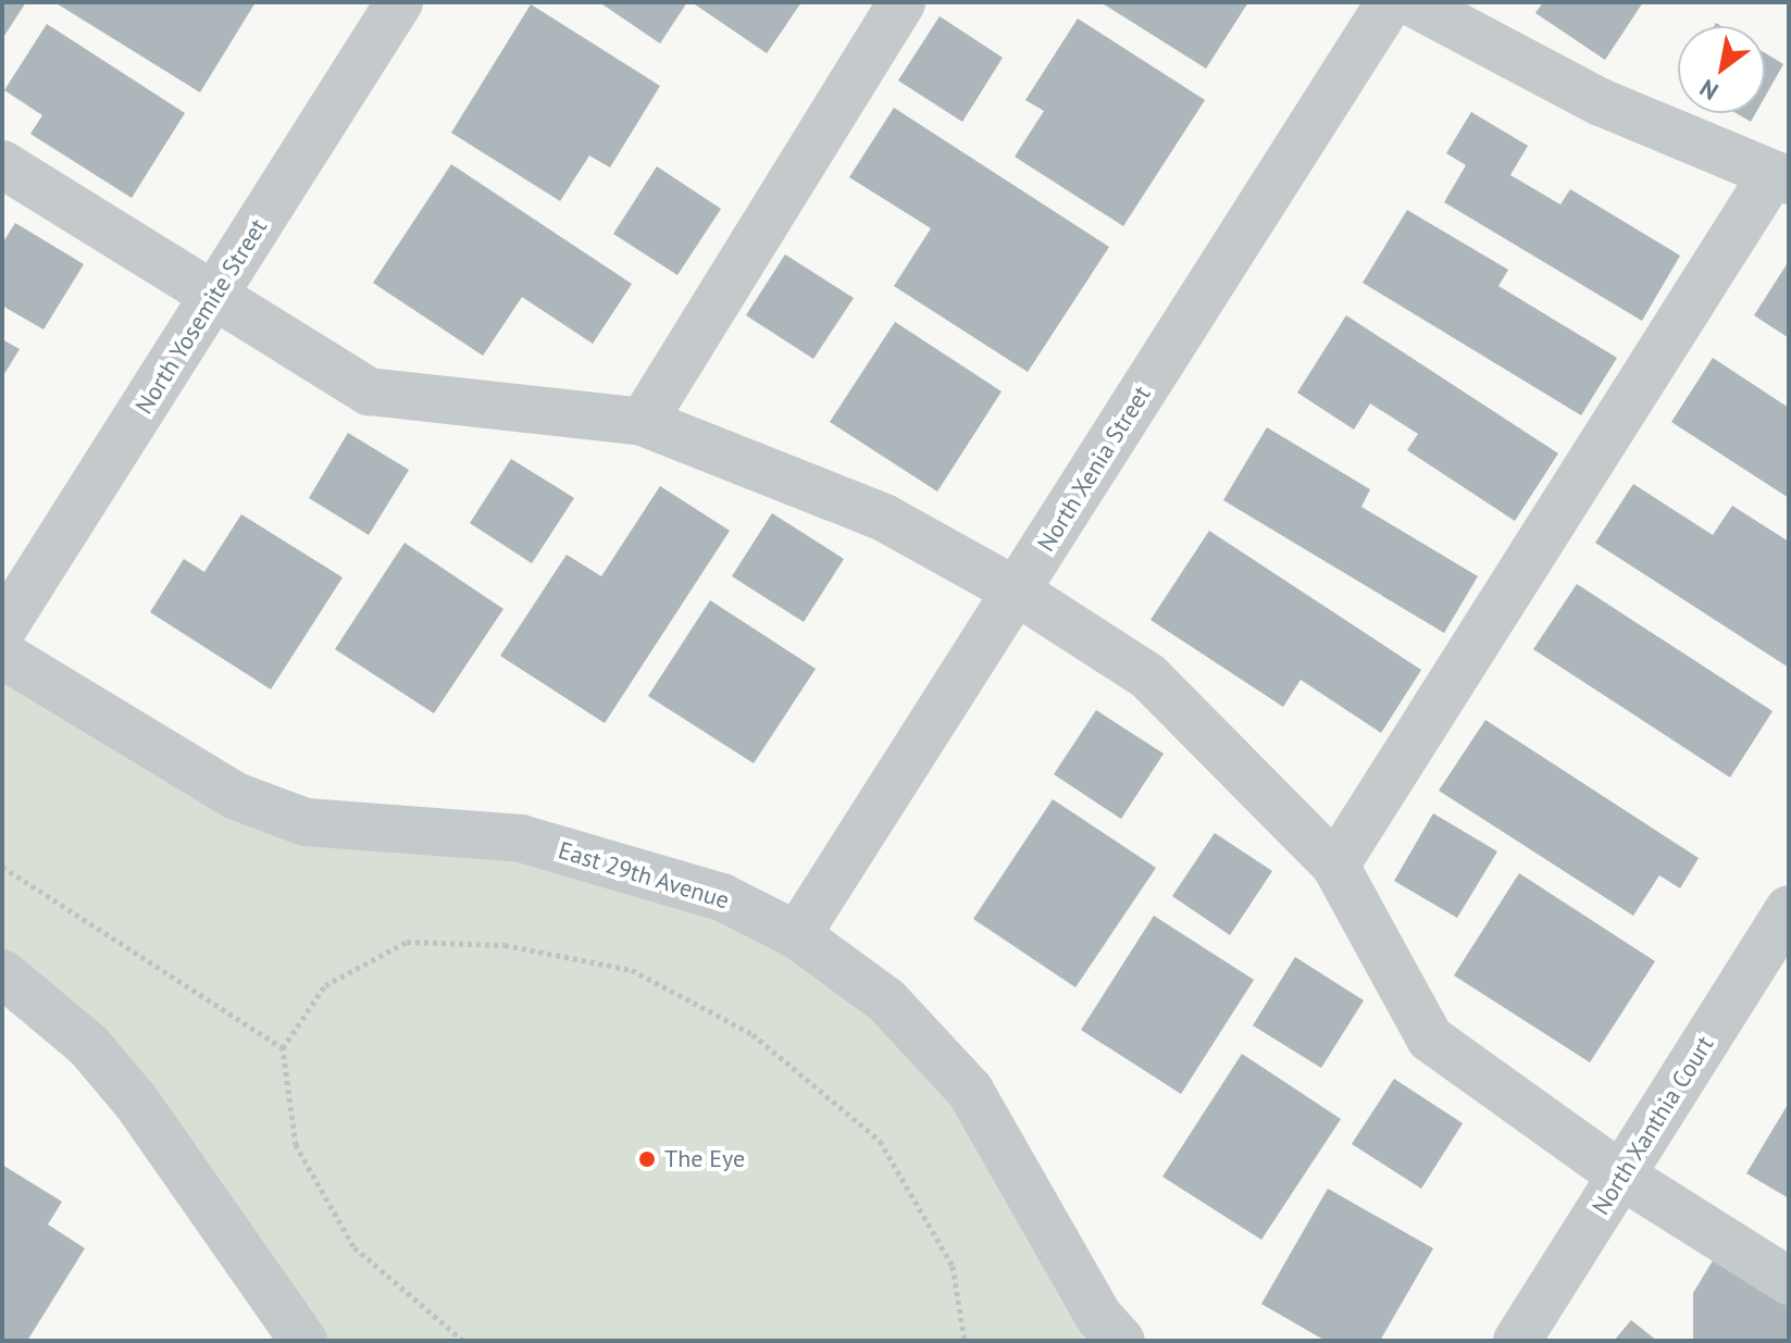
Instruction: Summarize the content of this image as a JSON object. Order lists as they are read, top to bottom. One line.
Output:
{"streets":{"street":["North Yosemite Street","North Xenia Street","East 29th Avenue","North Xanthia Court"]},"crossings":[["North Xenia Street","East 29th Avenue"]],"places":["The Eye"],"north":"bottom left"}
